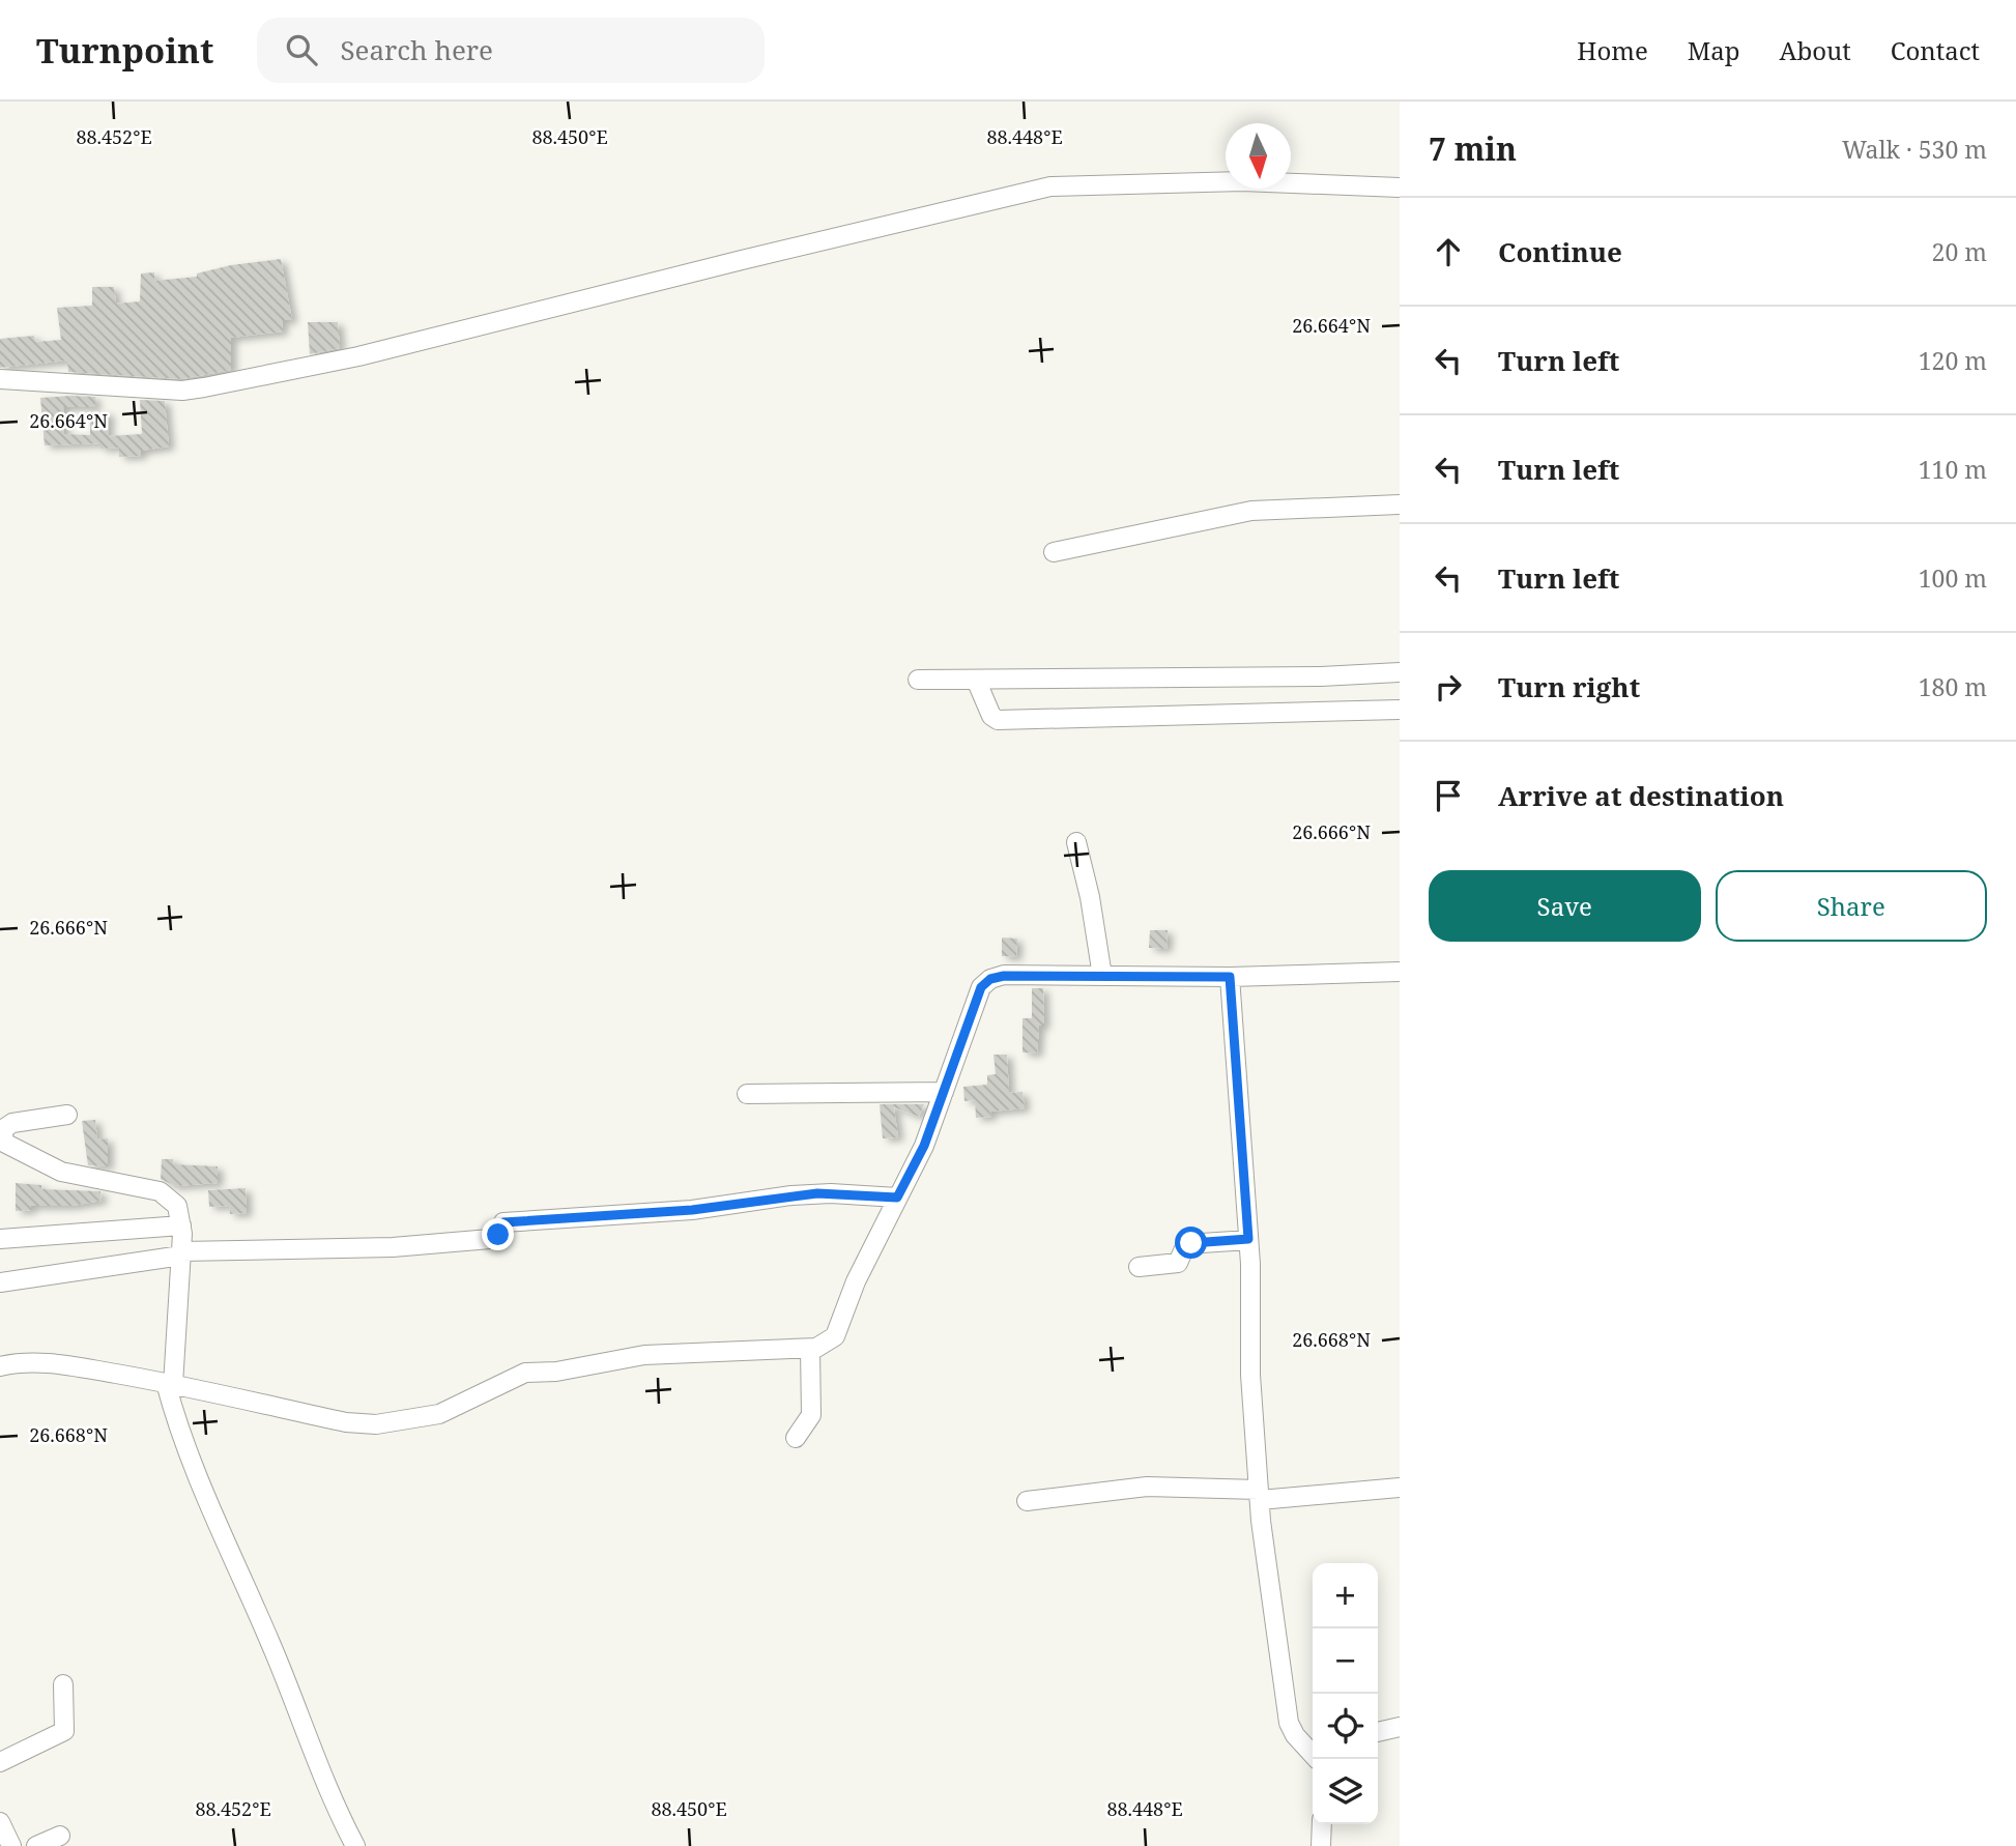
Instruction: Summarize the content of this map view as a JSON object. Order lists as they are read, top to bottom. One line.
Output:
{"north":"bottom","page":{"header":"Turnpoint","search":"Search here","nav":["Home","Map","About","Contact"],"heading":["7 min","Walk · 530 m"],"list":[["Continue","20 m"],["Turn left","120 m"],["Turn left","110 m"],["Turn left","100 m"],["Turn right","180 m"],"Arrive at destination"],"buttons":["Save","Share"],"map_buttons":["+","−"]},"coordinates":["88.452°E","88.450°E","88.448°E","26.664°N","26.666°N","26.668°N"]}
